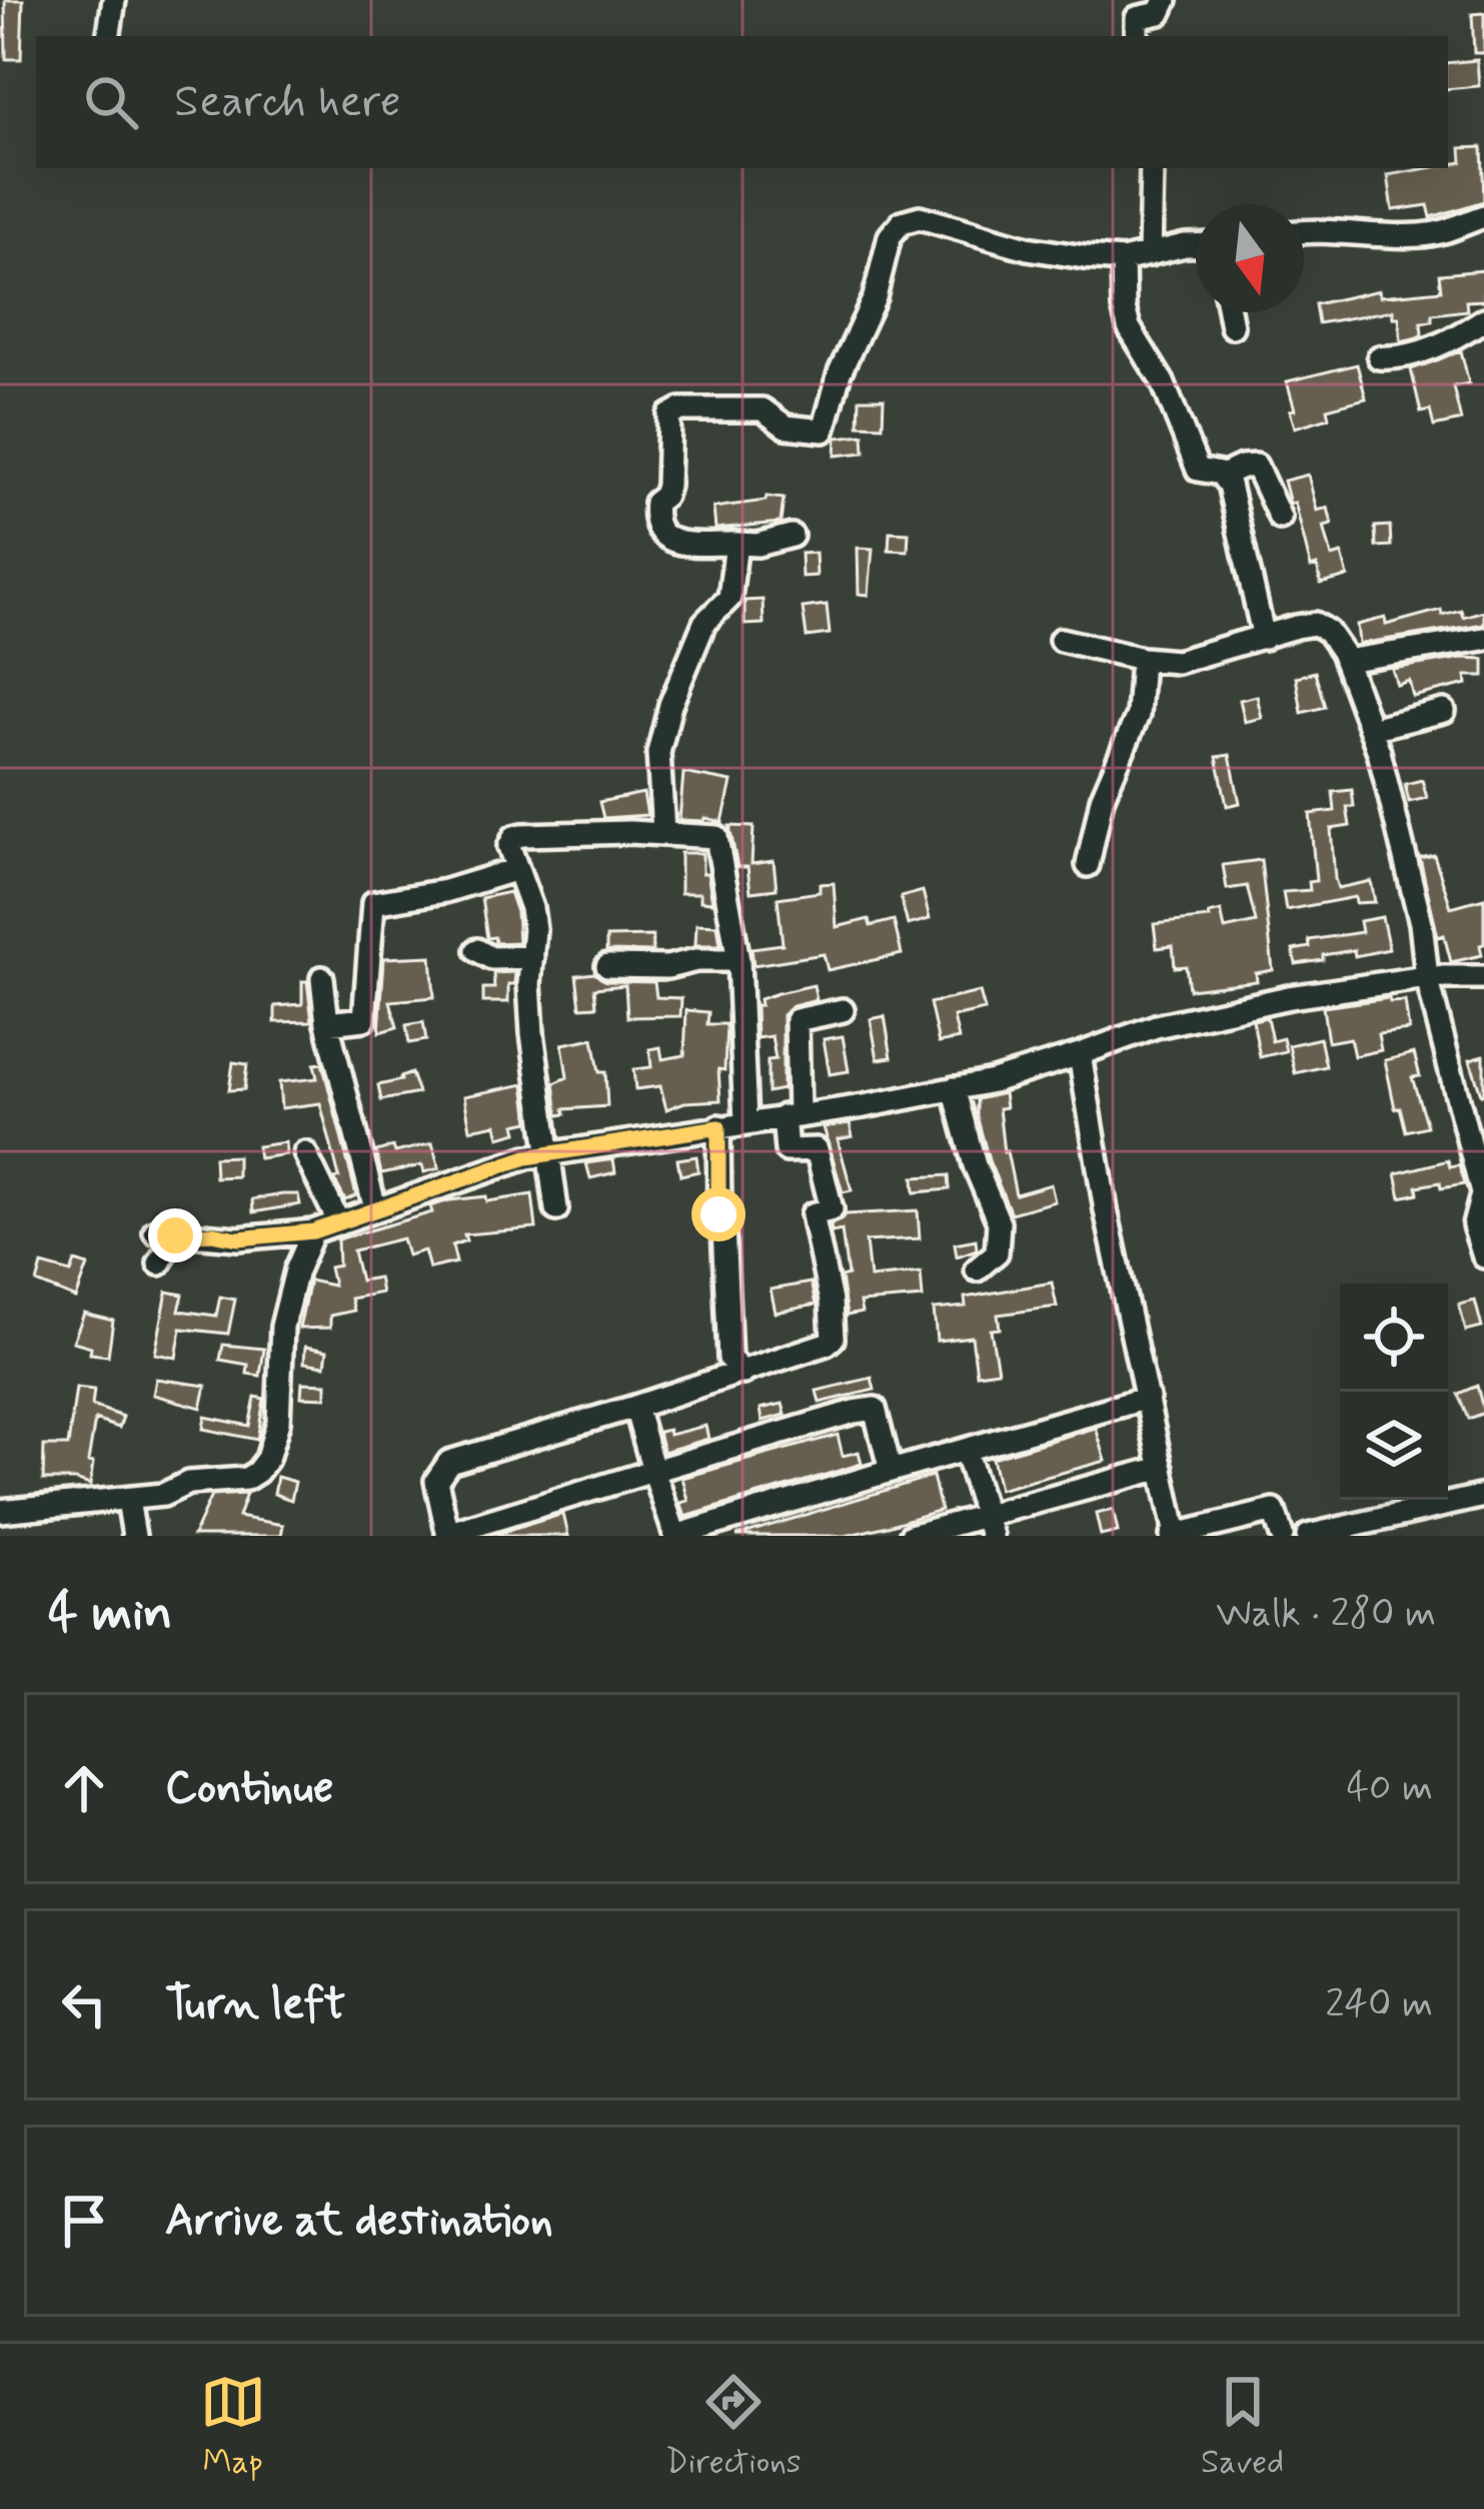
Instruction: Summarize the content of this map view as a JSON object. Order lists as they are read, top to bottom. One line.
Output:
{"north":"bottom","page":{"search":"Search here","heading":["4 min","Walk · 280 m"],"list":[["Continue","40 m"],["Turn left","240 m"],"Arrive at destination"],"nav":["Map","Directions","Saved"]}}
